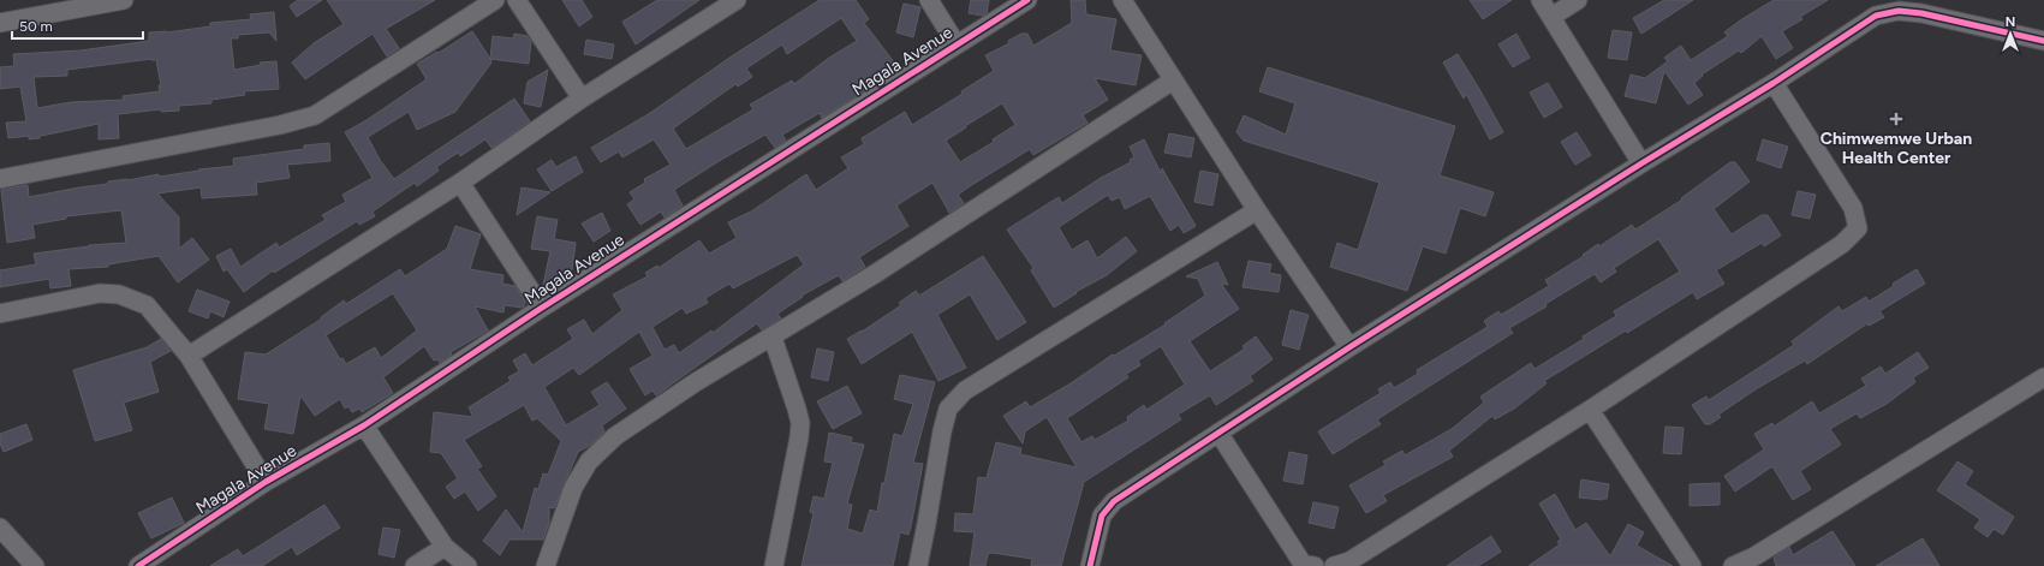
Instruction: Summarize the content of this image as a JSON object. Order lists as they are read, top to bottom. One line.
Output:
{"streets":{"street":["Magala Avenue"]},"places":{"health":["Chimwemwe Urban Health Center"]},"scale_bar":"50 m","north":"top"}
